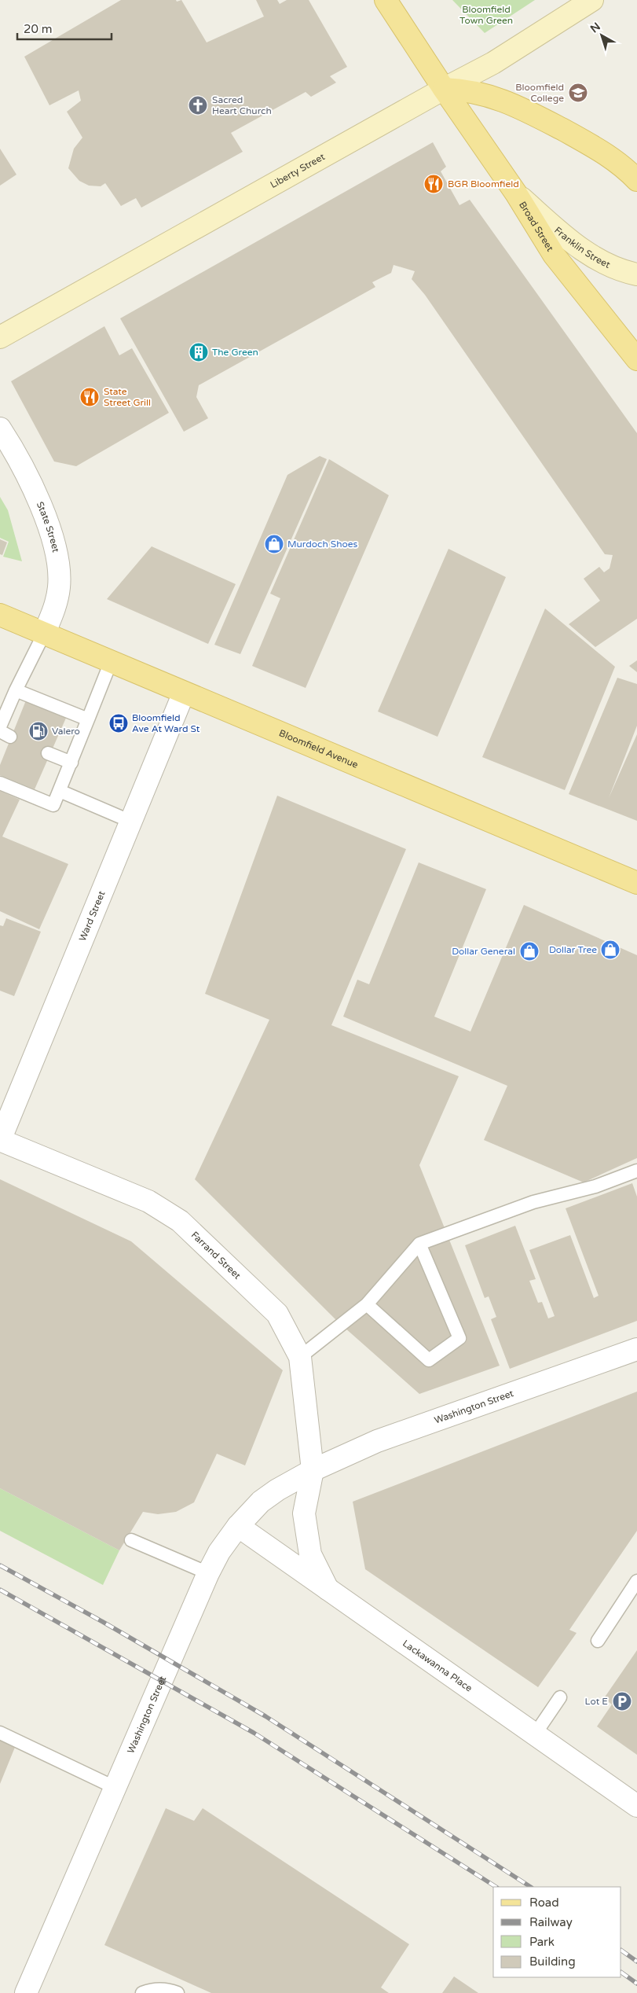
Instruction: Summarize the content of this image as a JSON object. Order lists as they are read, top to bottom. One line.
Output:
{"streets":{"main road":["Broad Street","Bloomfield Avenue"],"street":["Liberty Street","Franklin Street","State Street","Ward Street","Farrand Street","Washington Street","Lackawanna Place"]},"crossings":[["Liberty Street","Broad Street"],["Broad Street","Franklin Street"],["State Street","Bloomfield Avenue"],["Bloomfield Avenue","Ward Street"],["Ward Street","Farrand Street"],["Farrand Street","Washington Street"],["Washington Street","Lackawanna Place"]],"parks":["Bloomfield Town Green"],"places":{"school or university":["Bloomfield College"],"church":["Sacred Heart Church"],"restaurant":["BGR Bloomfield","State Street Grill"],"building":["The Green"],"shop":["Murdoch Shoes","Dollar Tree","Dollar General"],"bus stop":["Bloomfield Ave At Ward St"],"fuel station":["Valero"],"parking":["Lot E"]},"legend":["Road","Railway","Park","Building"],"scale_bar":"20 m","north":"top left"}
